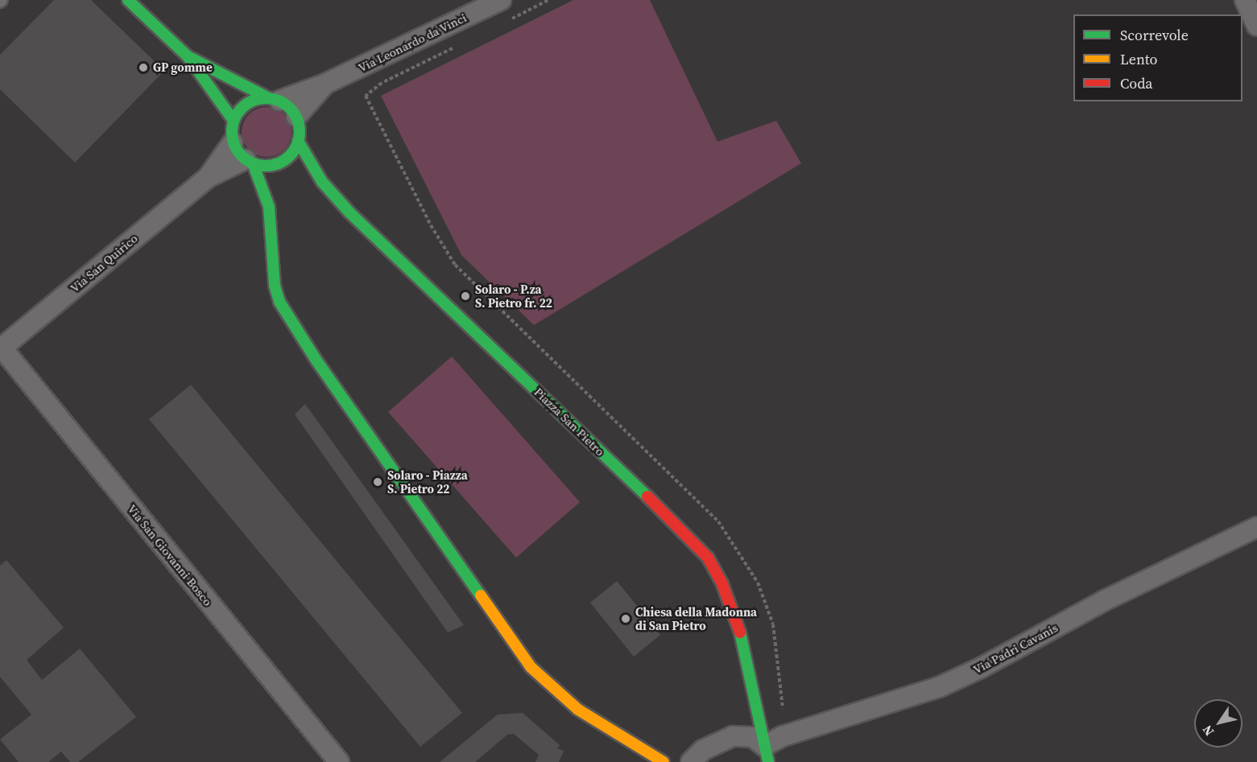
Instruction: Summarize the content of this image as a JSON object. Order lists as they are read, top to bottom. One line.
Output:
{"streets":{"street":["Via Leonardo da Vinci","Via San Quirico","Piazza San Pietro","Via San Giovanni Bosco","Via Padri Cavanis"]},"crossings":[["Via Leonardo da Vinci","Via San Quirico"],["Via Leonardo da Vinci","Piazza San Pietro"],["Via San Quirico","Piazza San Pietro"],["Via San Quirico","Via San Giovanni Bosco"],["Piazza San Pietro","Via Padri Cavanis"]],"places":["GP gomme","Solaro - P.za S. Pietro fr. 22","Solaro - Piazza S. Pietro 22","Chiesa della Madonna di San Pietro"],"legend":["Scorrevole","Lento","Coda"],"north":"bottom left"}
